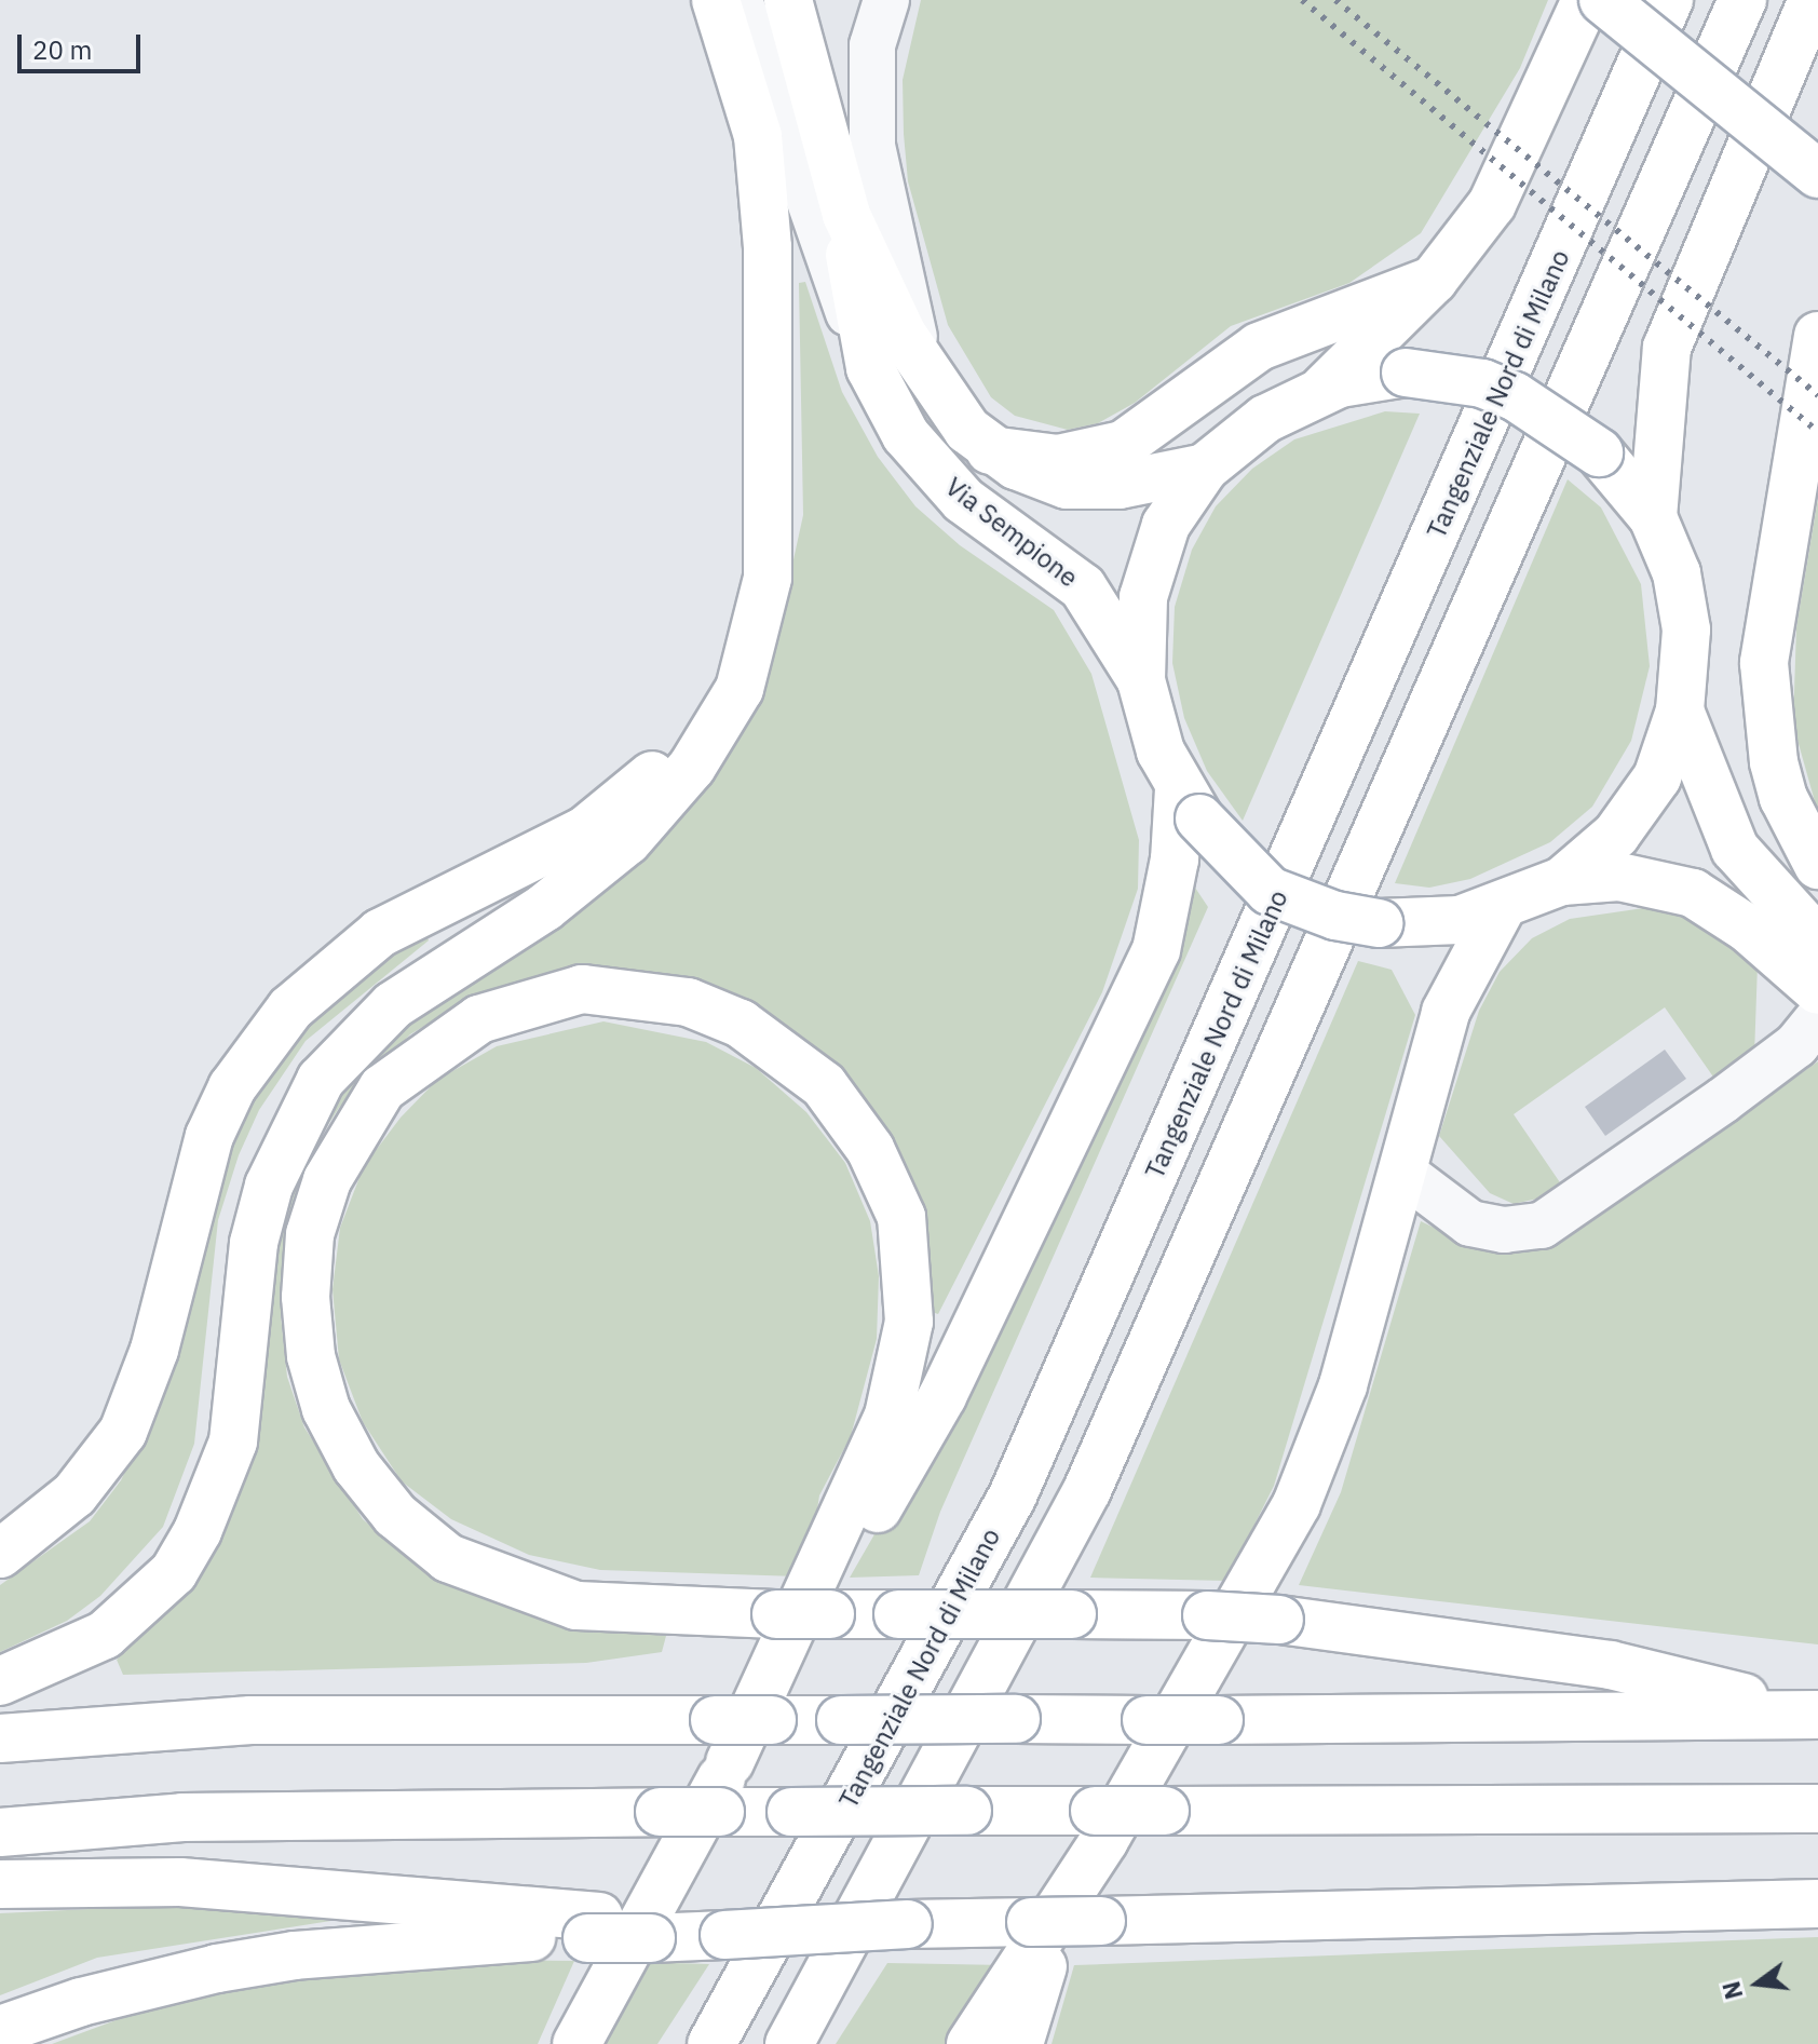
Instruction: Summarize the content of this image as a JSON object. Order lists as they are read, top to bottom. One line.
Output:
{"streets":{"main road":["Tangenziale Nord di Milano","Via Sempione"]},"scale_bar":"20 m","north":"left"}
